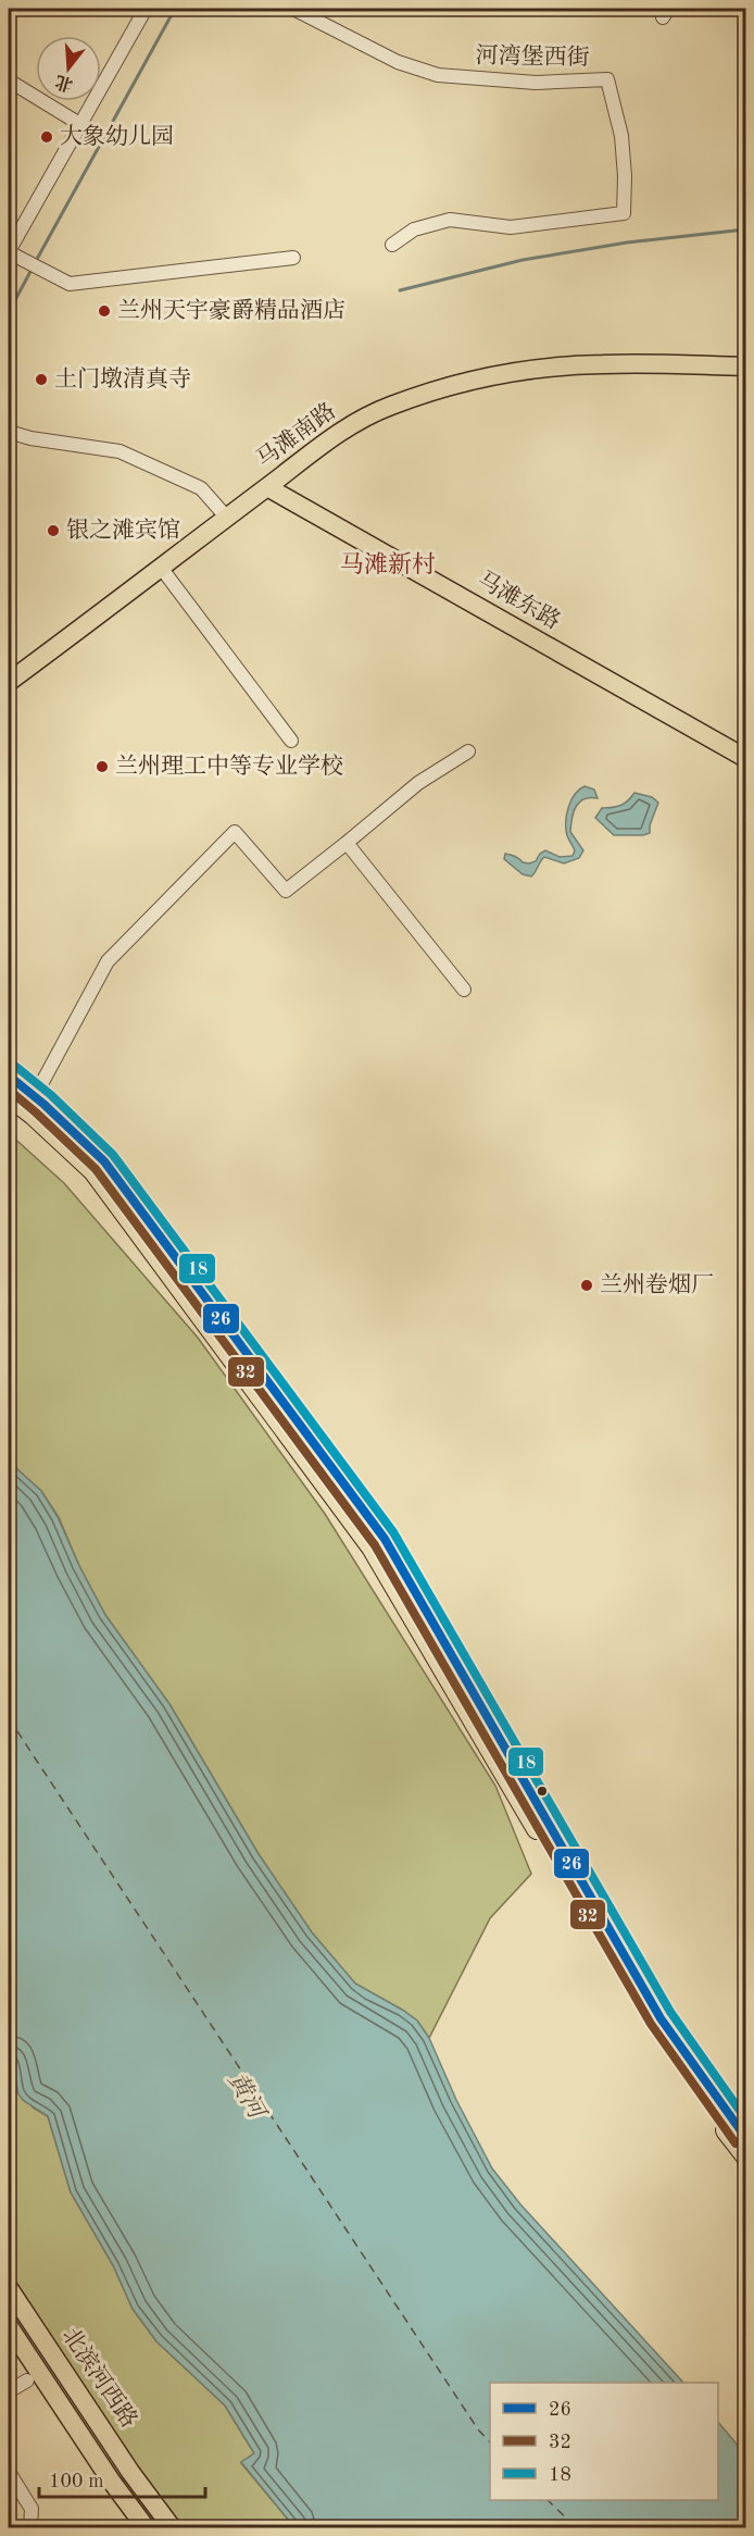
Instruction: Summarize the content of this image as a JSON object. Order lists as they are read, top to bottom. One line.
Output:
{"streets":{"main road":["马滩南路","马滩东路","北滨河西路"],"street":["河湾堡西街"]},"crossings":[["马滩南路","马滩东路"]],"districts":["马滩新村"],"water":["黄河"],"places":["大象幼儿园","兰州天宇豪爵精品酒店","土门墩清真寺","银之滩宾馆","兰州理工中等专业学校","兰州卷烟厂"],"lines":["transit line 18","transit line 26","transit line 32"],"legend":["26","32","18"],"scale_bar":"100 m","north":"bottom"}
